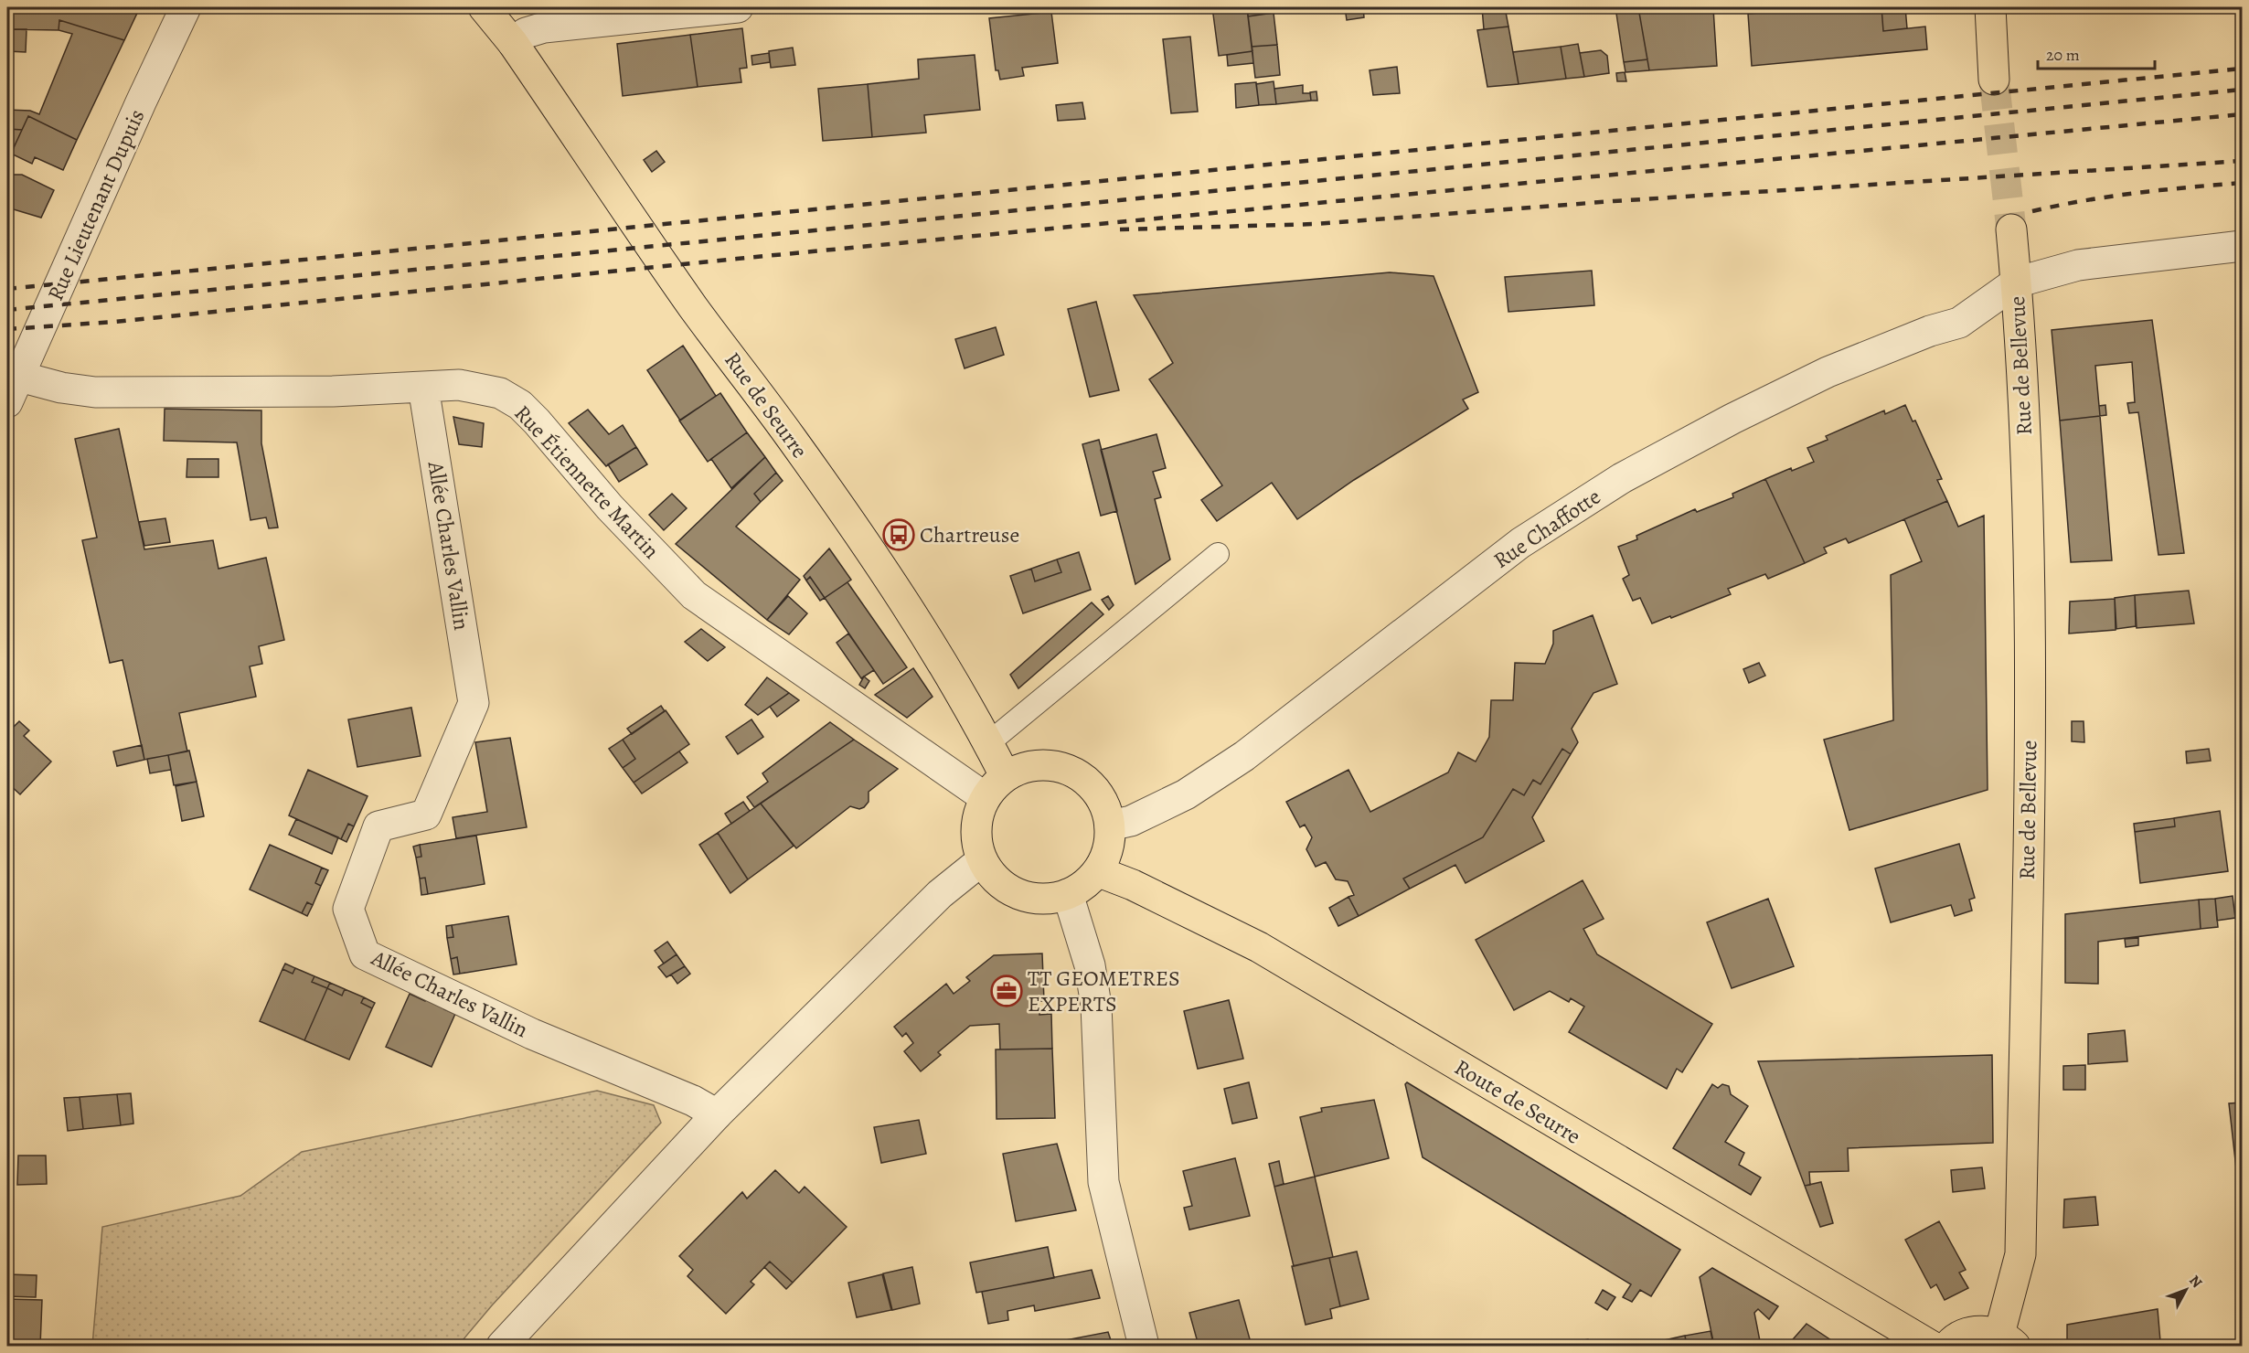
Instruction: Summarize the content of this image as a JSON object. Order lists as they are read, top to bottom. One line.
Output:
{"streets":{"main road":["Rue de Bellevue","Rue de Seurre","Route de Seurre"],"street":["Rue Lieutenant Dupuis","Rue Étiennette Martin","Rue Chaffotte","Allée Charles Vallin"]},"crossings":[["Rue Lieutenant Dupuis","Rue Étiennette Martin"],["Rue de Bellevue","Rue Chaffotte"],["Rue de Seurre","Rue Étiennette Martin"],["Rue de Seurre","Rue Chaffotte"],["Rue de Seurre","Route de Seurre"],["Rue Étiennette Martin","Rue Chaffotte"],["Rue Étiennette Martin","Allée Charles Vallin"],["Rue Étiennette Martin","Route de Seurre"],["Rue Chaffotte","Route de Seurre"]],"places":{"bus stop":["Chartreuse"],"office":["TT GEOMETRES EXPERTS"]},"scale_bar":"20 m","north":"top right"}
